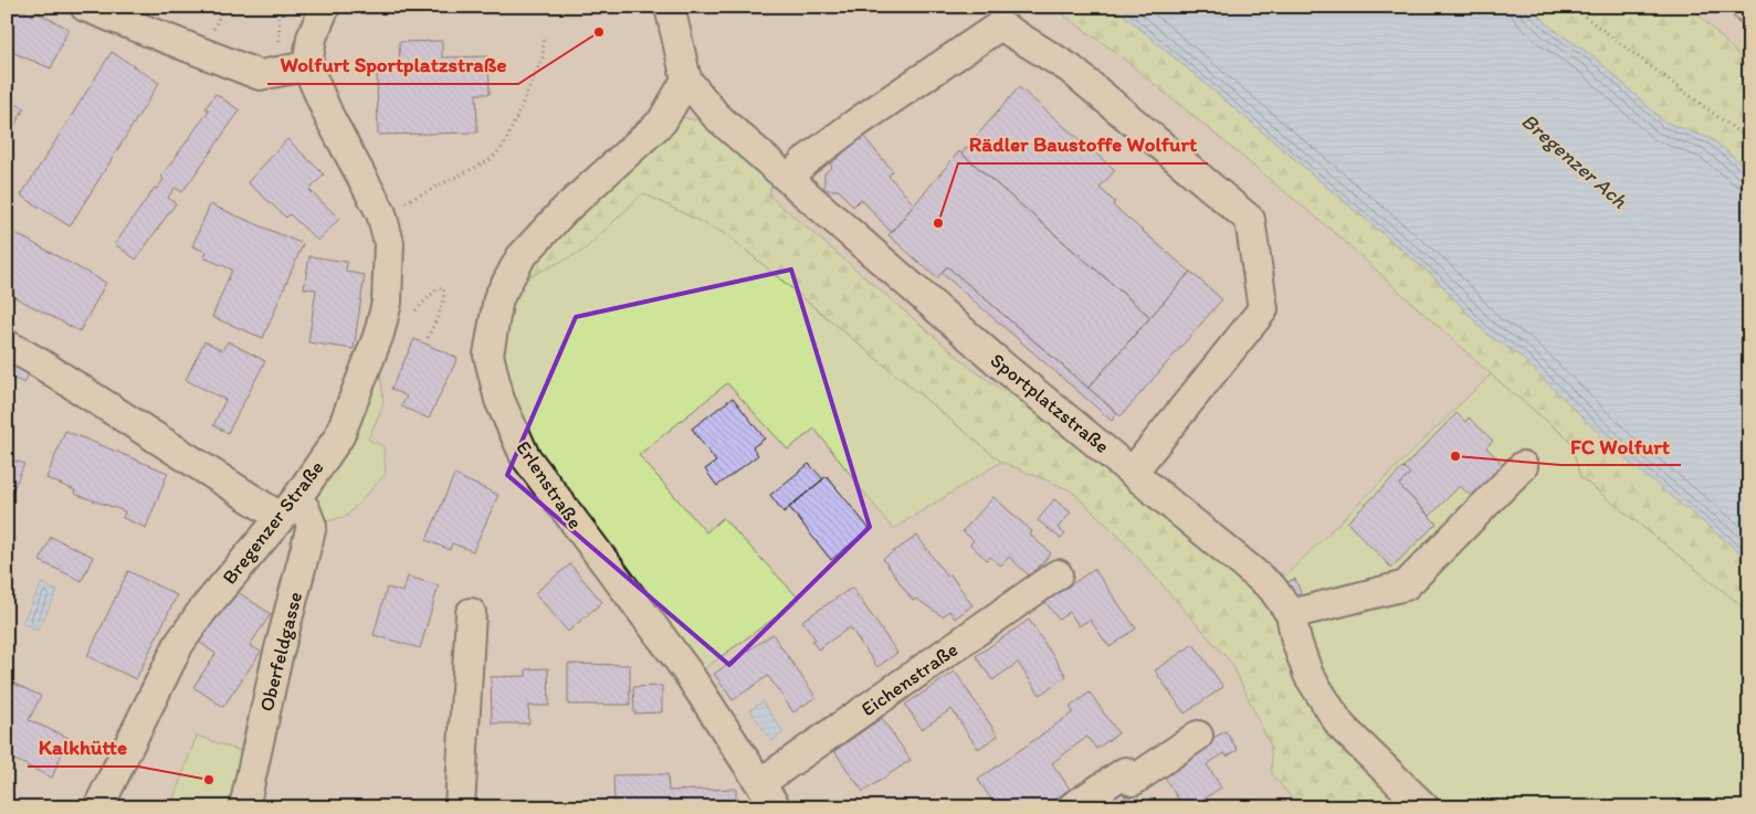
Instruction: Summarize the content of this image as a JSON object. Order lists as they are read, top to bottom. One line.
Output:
{"streets":{"street":["Sportplatzstraße","Erlenstraße","Bregenzer Straße","Oberfeldgasse","Eichenstraße"]},"crossings":[["Sportplatzstraße","Erlenstraße"],["Erlenstraße","Eichenstraße"],["Bregenzer Straße","Oberfeldgasse"]],"water":["Bregenzer Ach"],"places":["Wolfurt Sportplatzstraße","Rädler Baustoffe Wolfurt","FC Wolfurt","Kalkhütte"]}
